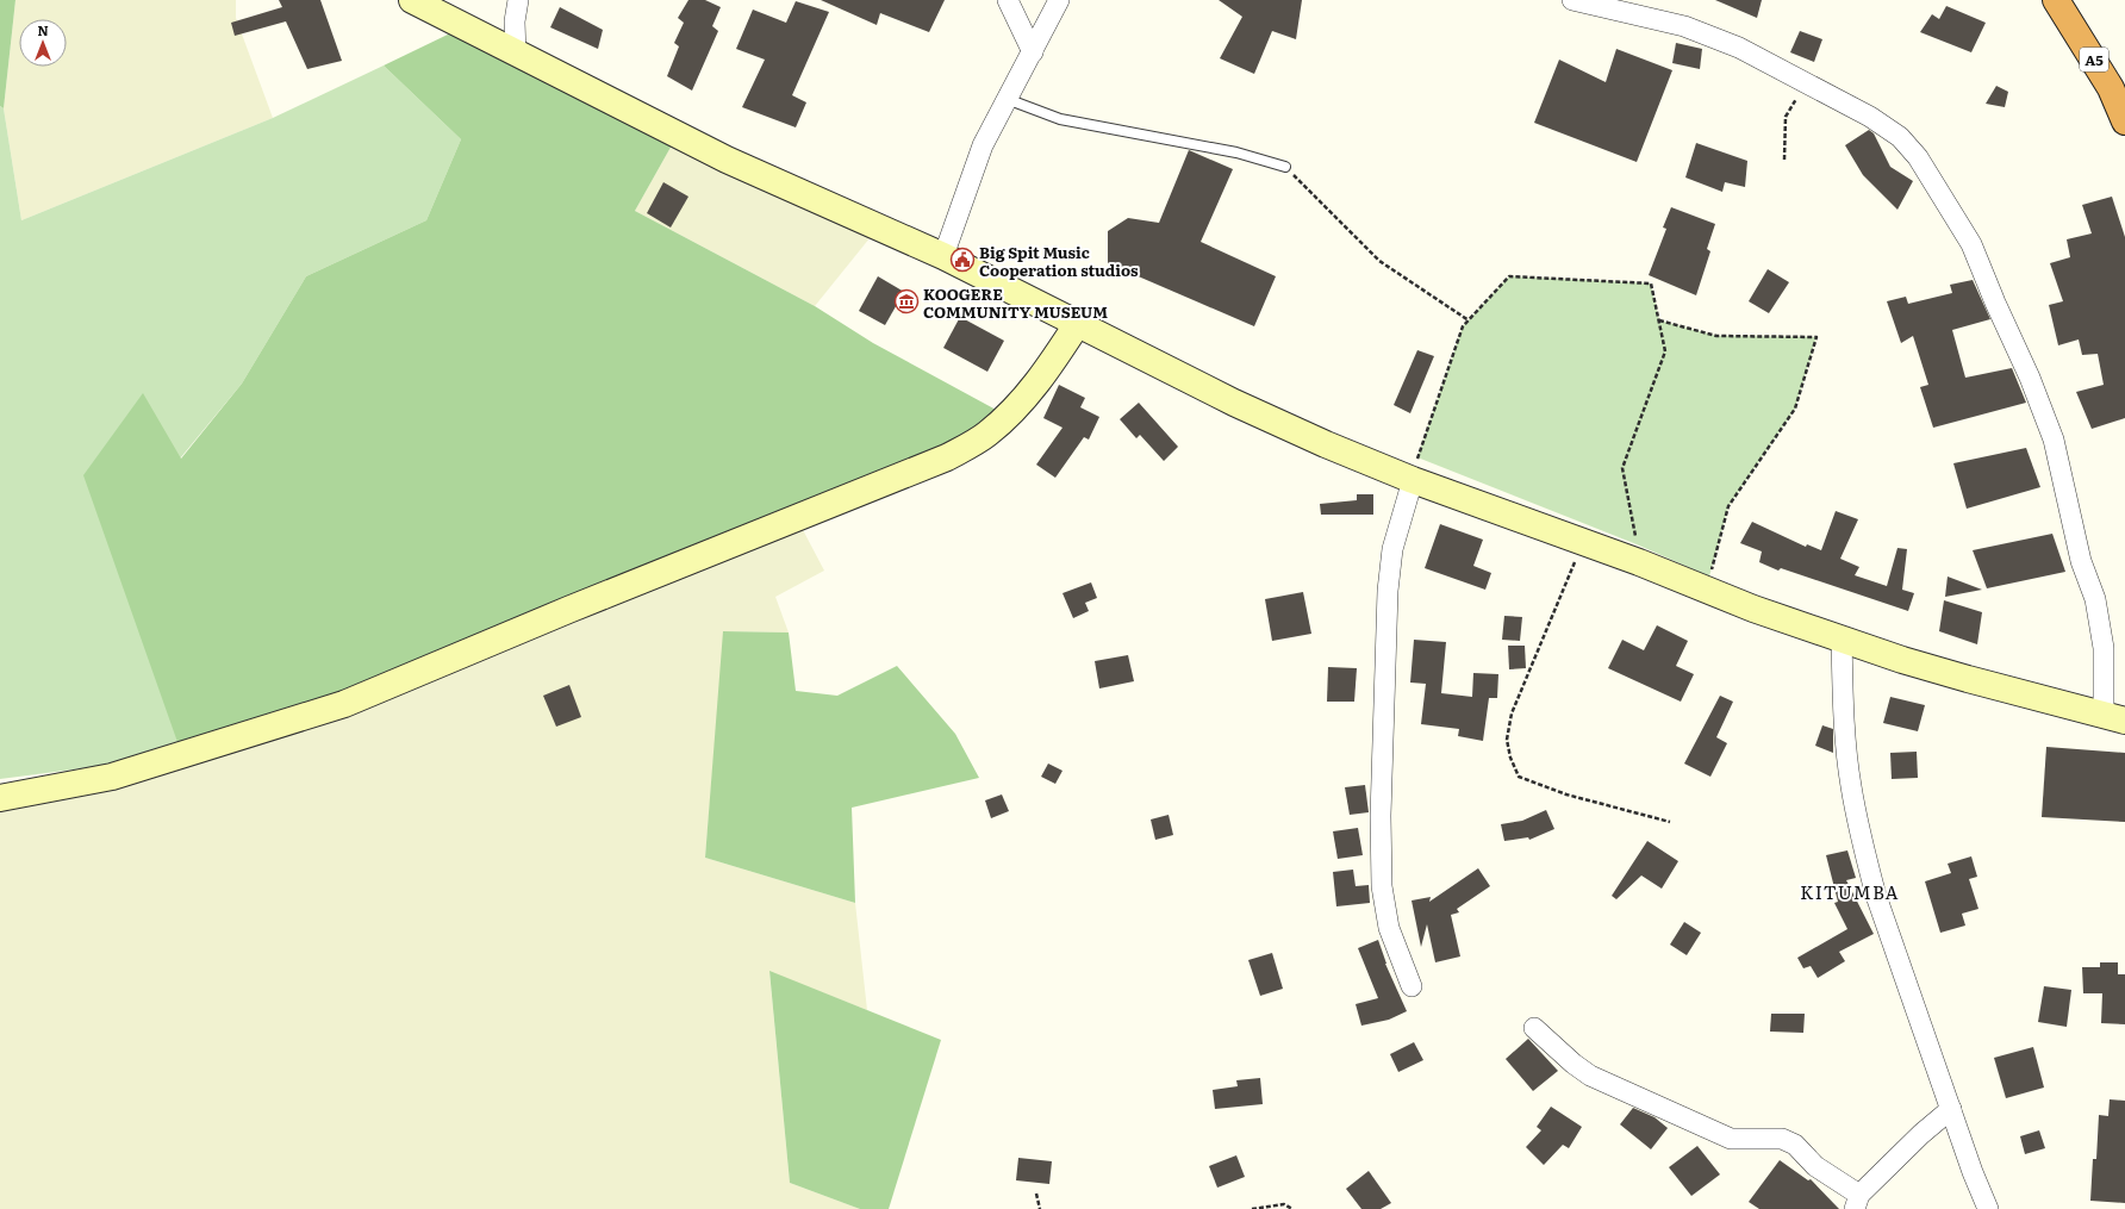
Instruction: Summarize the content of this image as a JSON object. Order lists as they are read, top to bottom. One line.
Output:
{"streets":{"highway":["A5"]},"districts":["KITUMBA"],"places":{"public building":["Big Spit Music Cooperation studios"],"museum":["KOOGERE COMMUNITY MUSEUM"]},"north":"top"}
